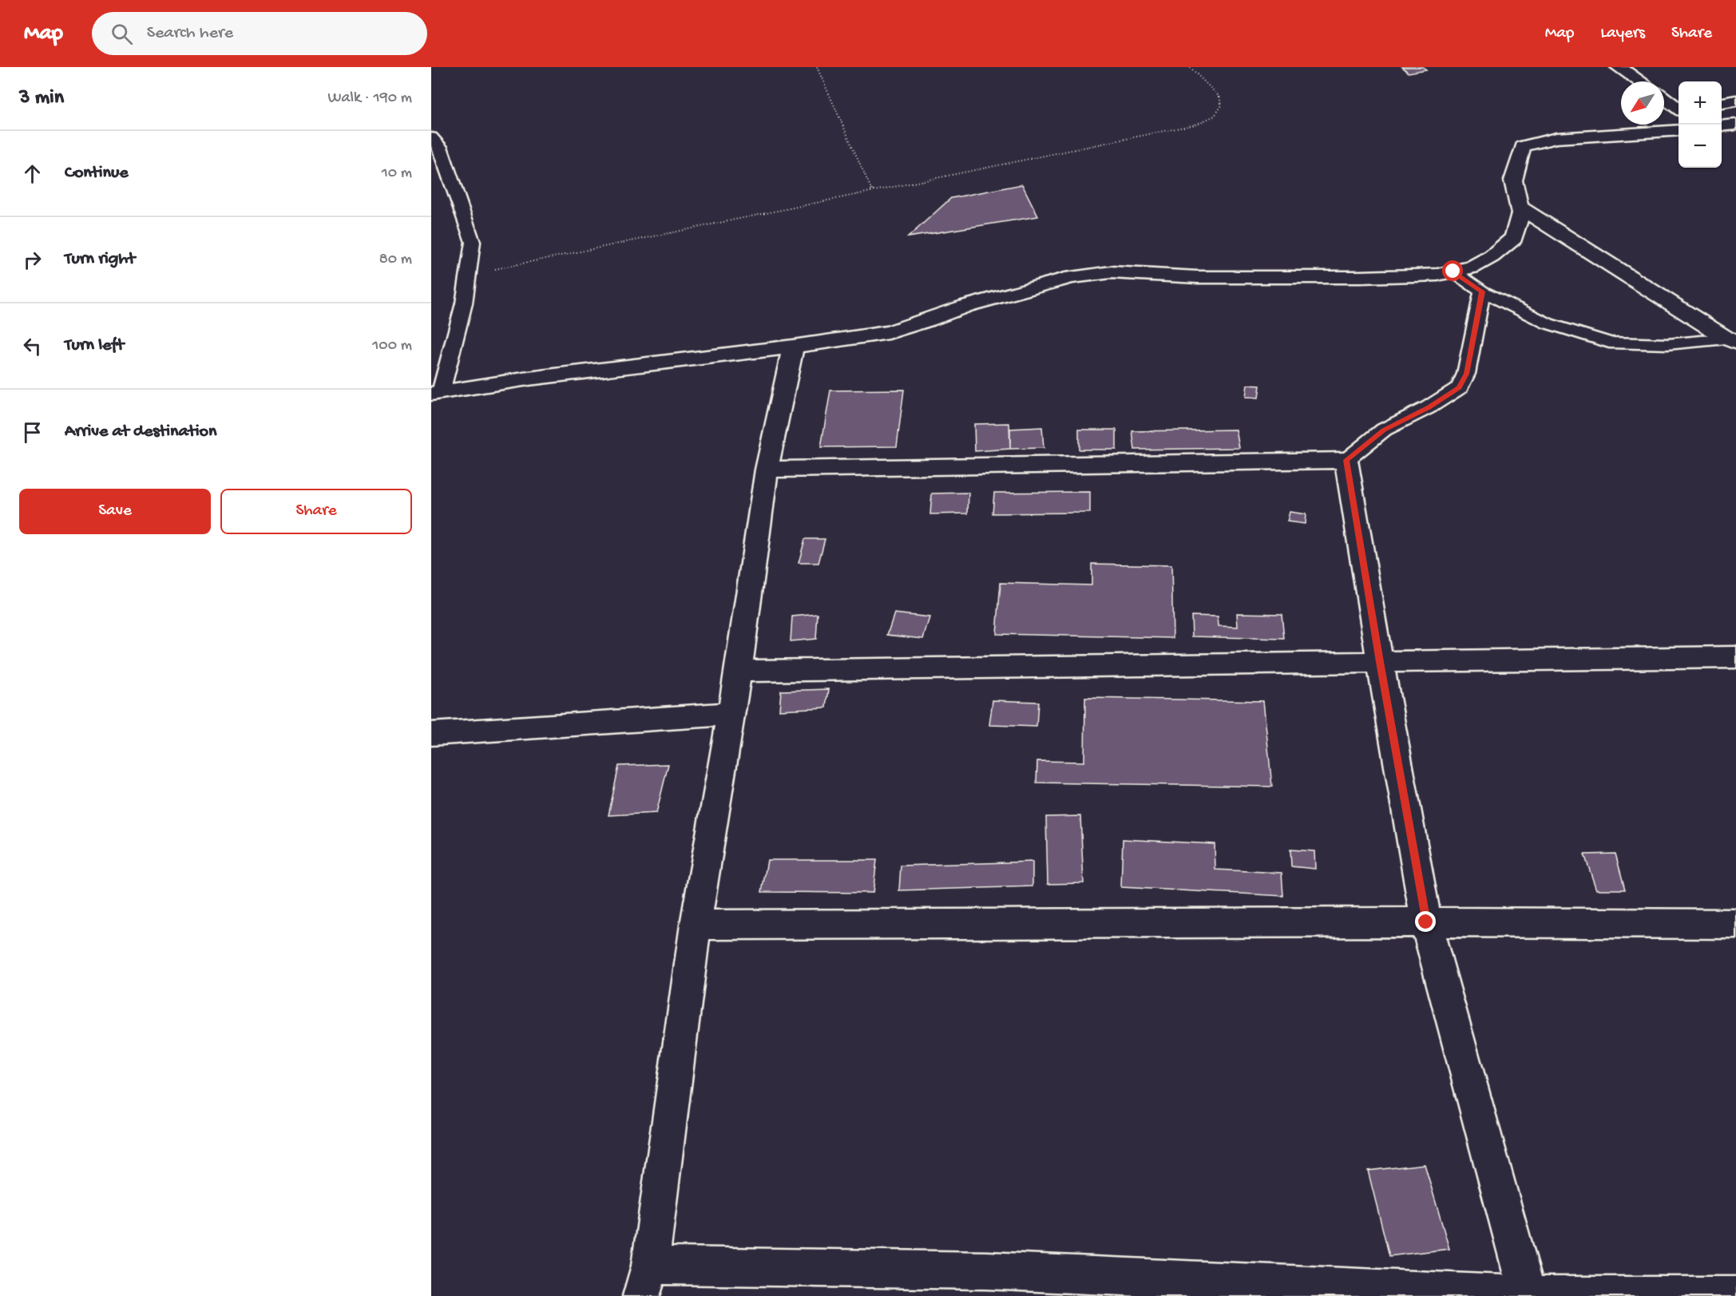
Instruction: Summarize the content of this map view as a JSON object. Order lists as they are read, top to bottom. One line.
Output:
{"north":"bottom left","page":{"header":"Map","search":"Search here","nav":["Map","Layers","Share"],"heading":["3 min","Walk · 190 m"],"map_buttons":["+","−"],"list":[["Continue","10 m"],["Turn right","80 m"],["Turn left","100 m"],"Arrive at destination"],"buttons":["Save","Share"]}}
